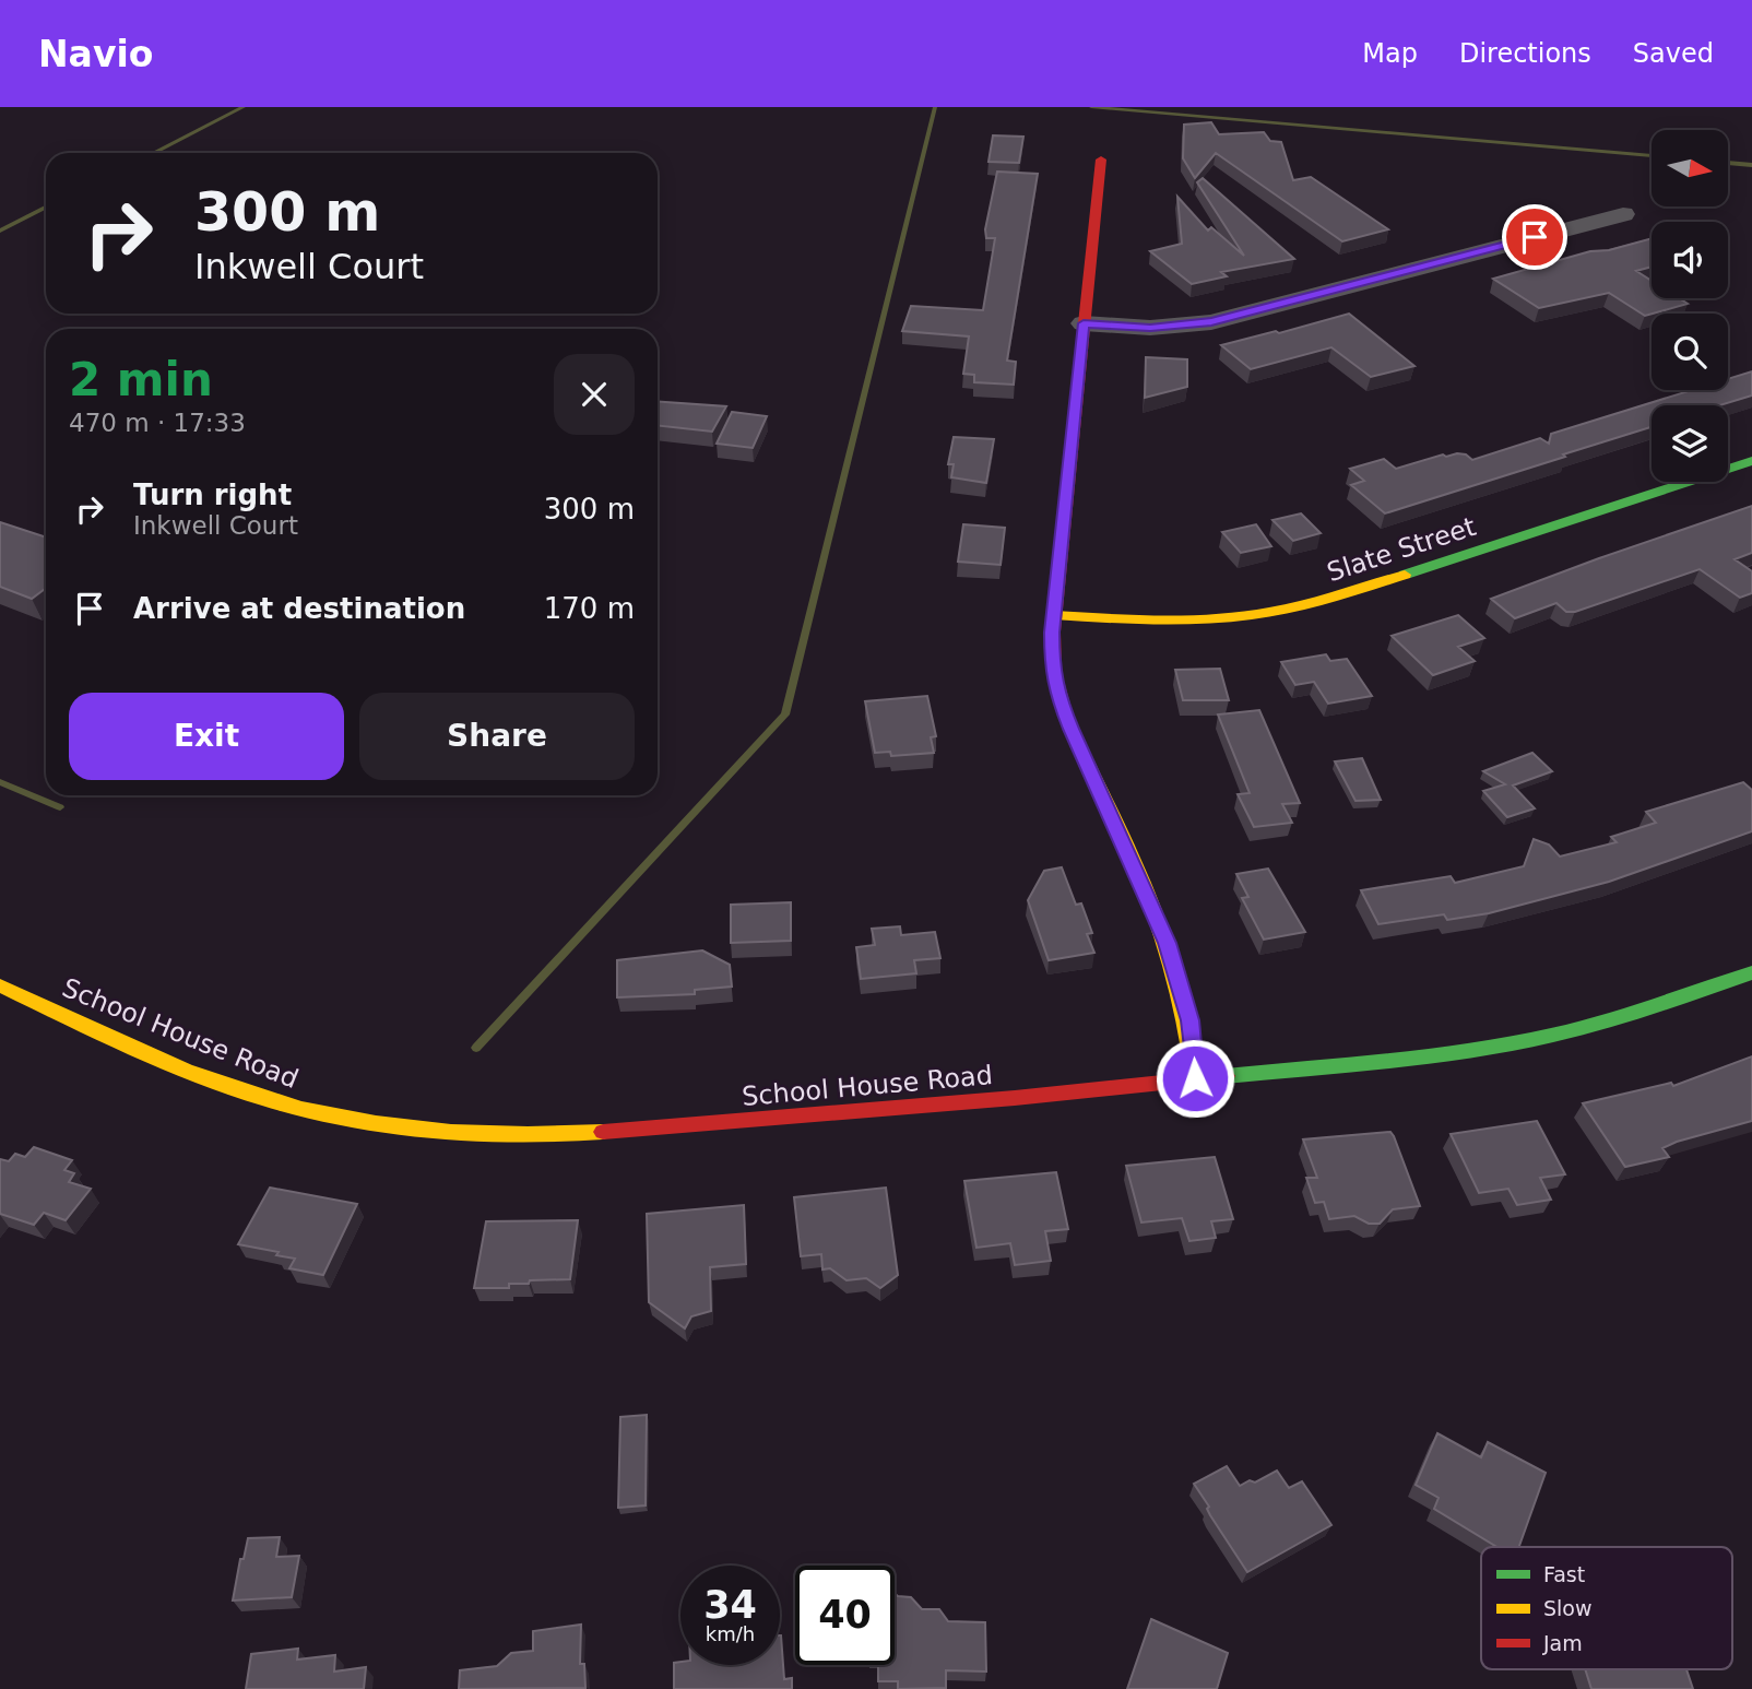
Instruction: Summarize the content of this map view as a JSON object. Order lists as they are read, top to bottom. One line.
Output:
{"streets":{"street":["Slate Street","School House Road"]},"legend":["Fast","Slow","Jam"],"north":"right","page":{"header":"Navio","nav":["Map","Directions","Saved"],"turn":["300 m","Inkwell Court"],"heading":["2 min","470 m · 17:33"],"list":[{"name":"Turn right","note":"Inkwell Court","value":"300 m"},{"name":"Arrive at destination","value":"170 m"}],"buttons":["Exit","Share"],"speed":"34 km/h","limit":"40"}}
